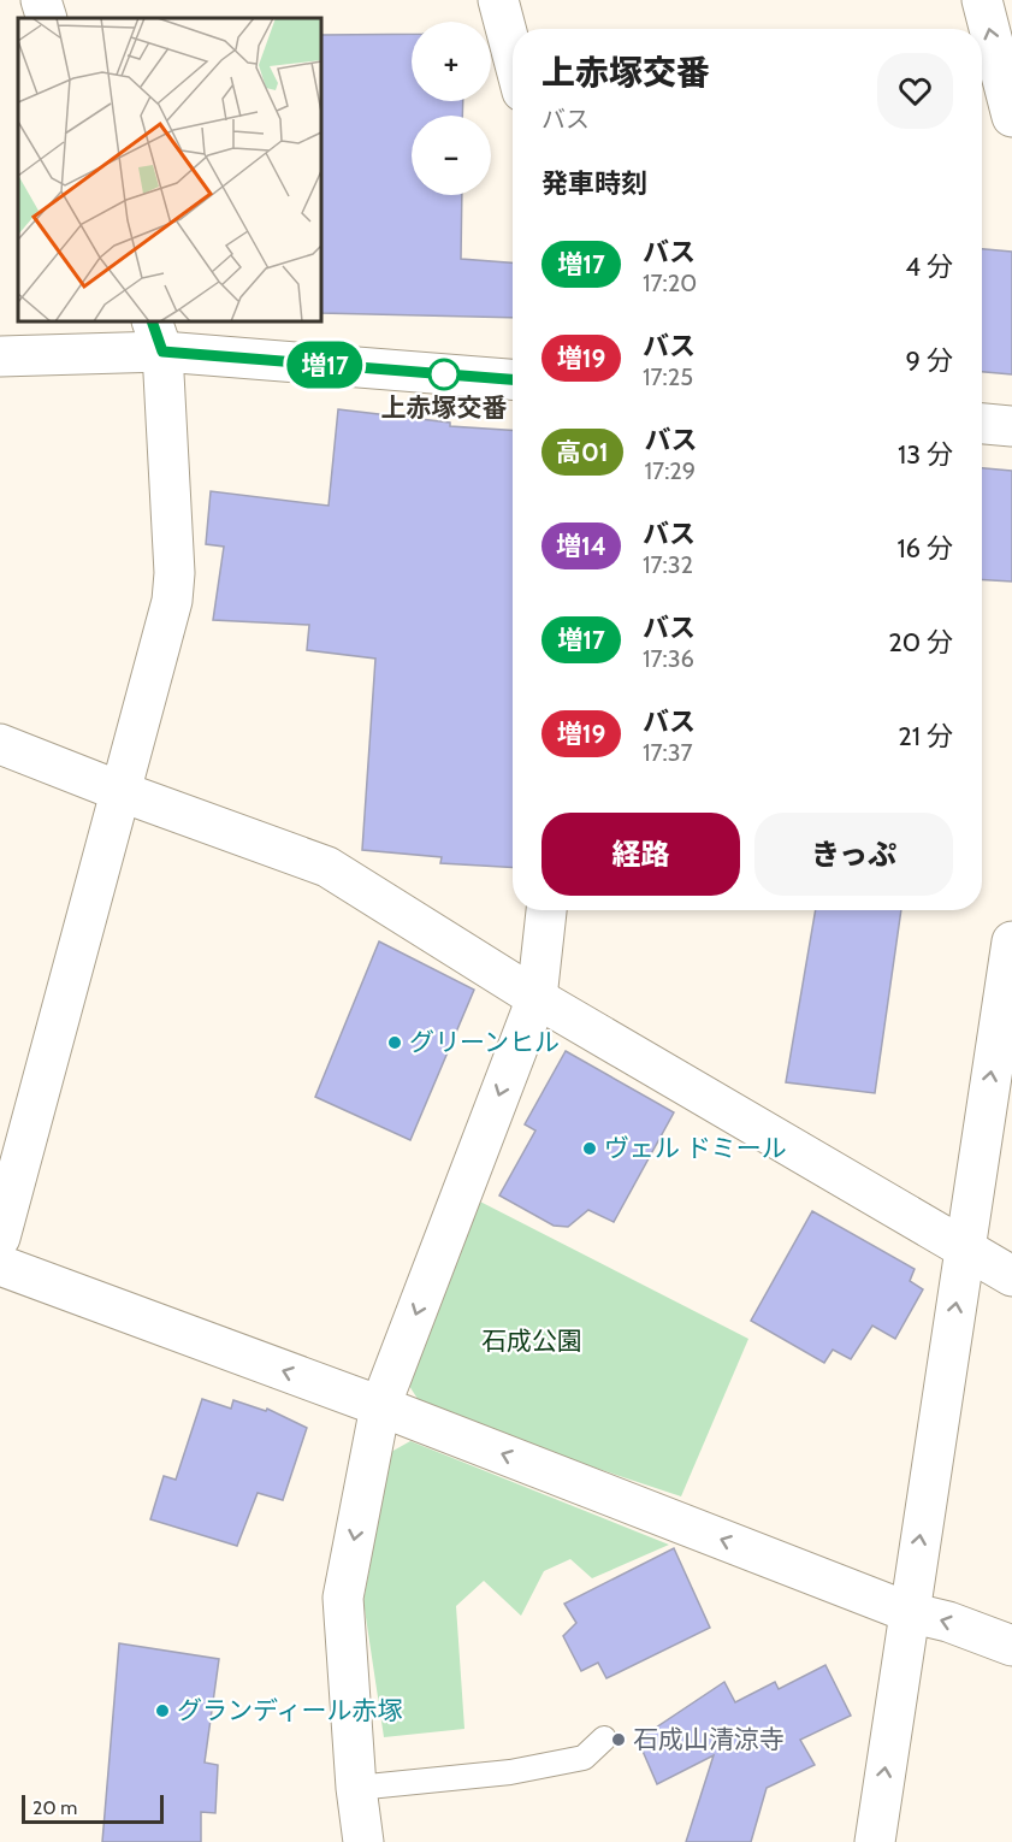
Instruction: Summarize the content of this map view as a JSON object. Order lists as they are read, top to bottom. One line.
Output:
{"parks":["石成公園"],"places":["上赤塚交番","グリーンヒル","ヴェル ドミール","グランディール赤塚","石成山清涼寺"],"lines":["bus line 増17"],"scale_bar":"20 m","page":{"on_map":"増17","map_buttons":["+","−"],"heading":[["上赤塚交番","バス"],"発車時刻"],"list":[{"mark":"増17","name":"バス","note":"17:20","value":"4 分"},{"mark":"増19","name":"バス","note":"17:25","value":"9 分"},{"mark":"高01","name":"バス","note":"17:29","value":"13 分"},{"mark":"増14","name":"バス","note":"17:32","value":"16 分"},{"mark":"増17","name":"バス","note":"17:36","value":"20 分"},{"mark":"増19","name":"バス","note":"17:37","value":"21 分"}],"buttons":["経路","きっぷ"],"scale":"20 m"}}
